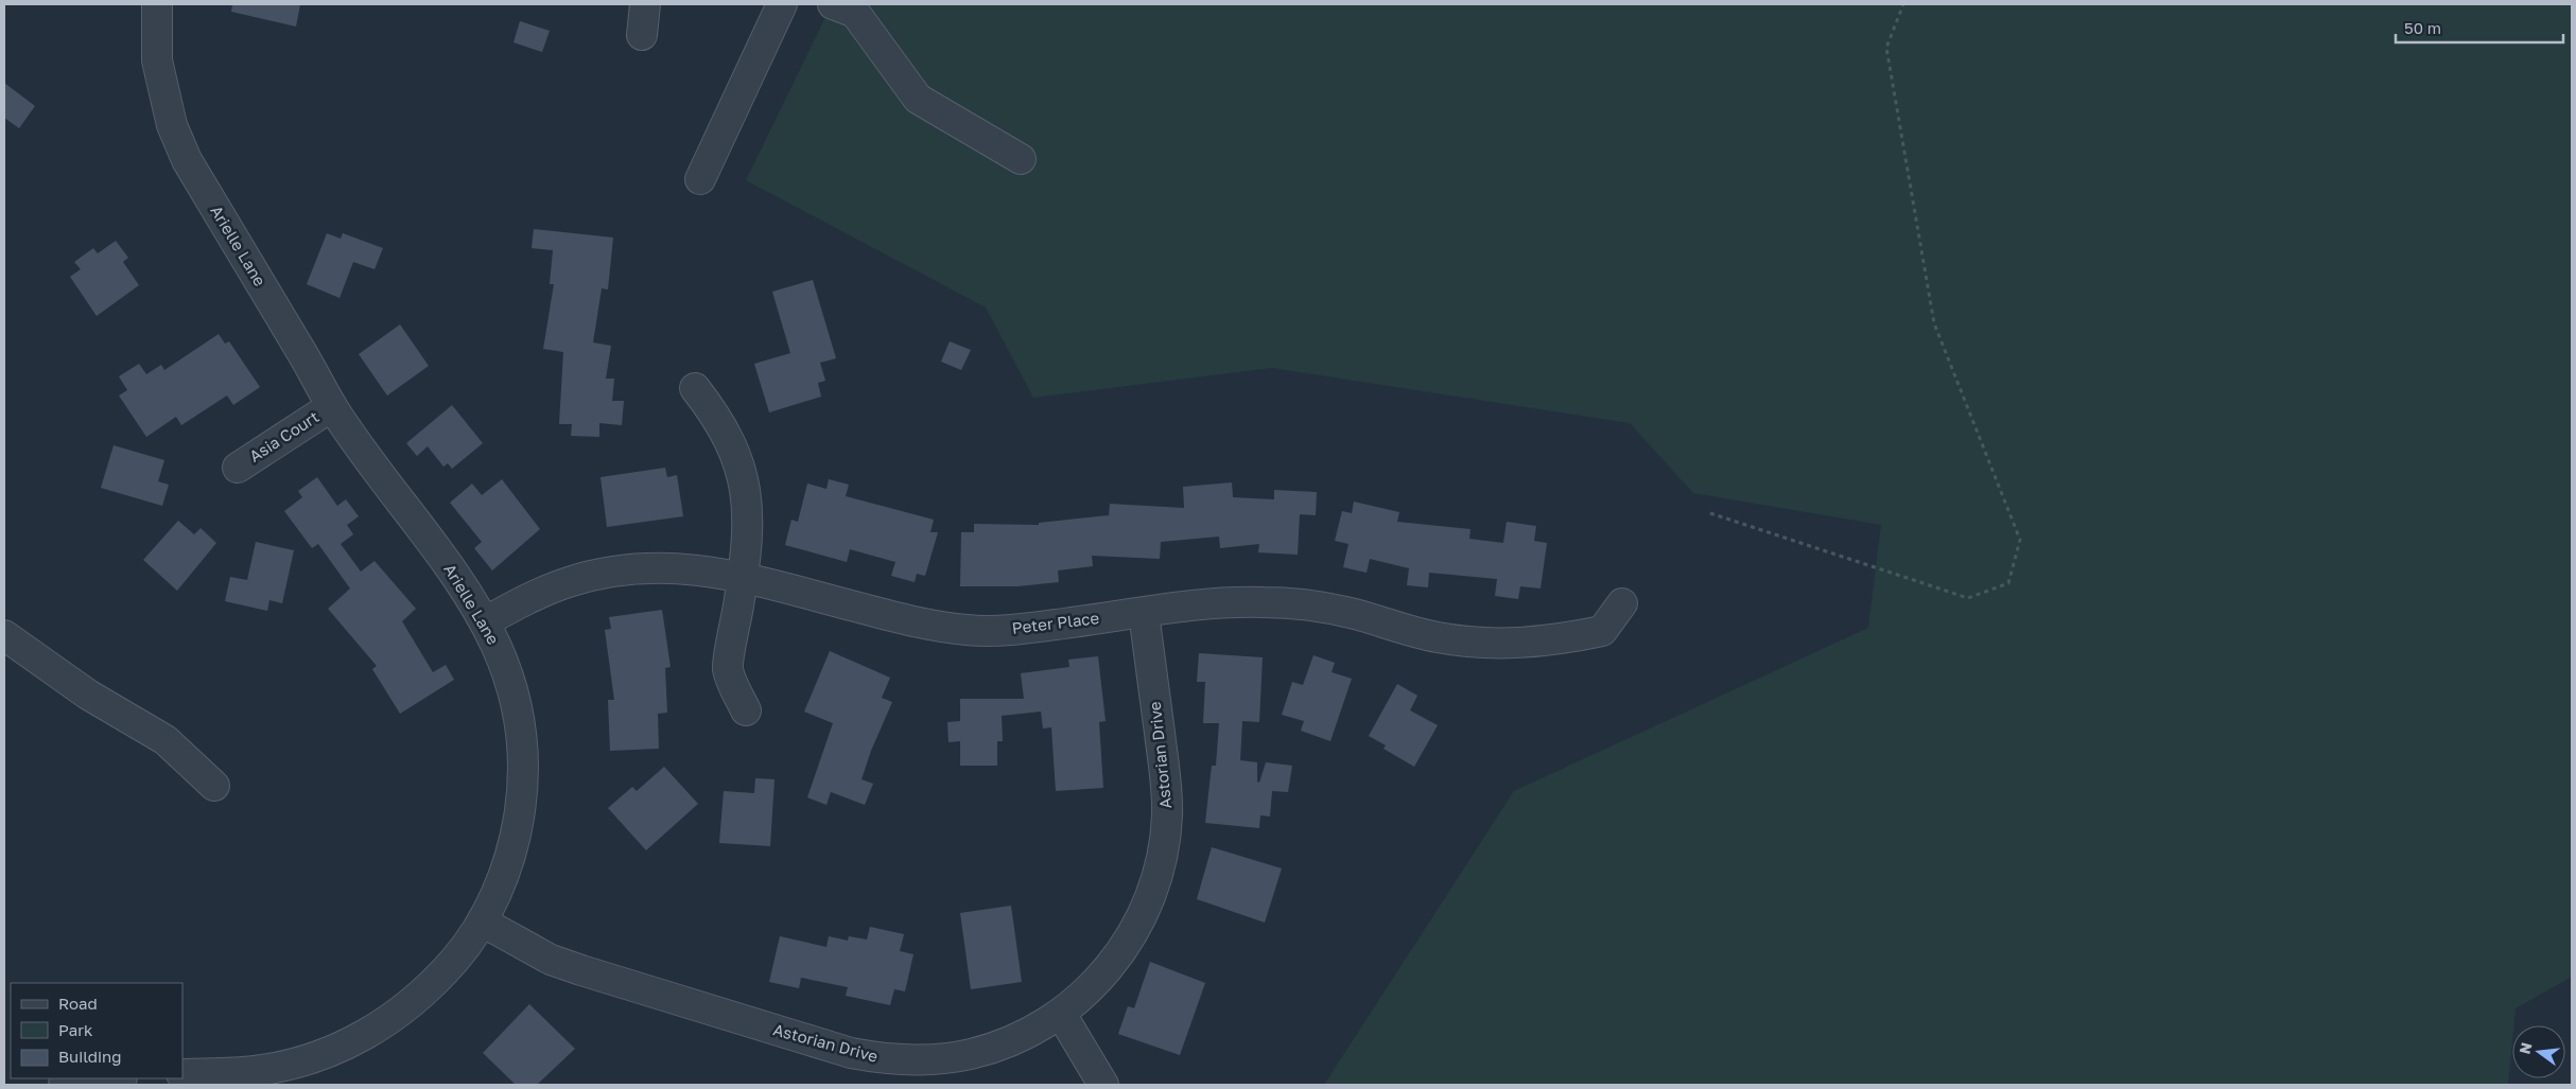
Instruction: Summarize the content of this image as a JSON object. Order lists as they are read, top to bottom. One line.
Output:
{"streets":{"street":["Arielle Lane","Asia Court","Peter Place","Astorian Drive"]},"crossings":[["Arielle Lane","Asia Court"],["Arielle Lane","Peter Place"],["Arielle Lane","Astorian Drive"],["Peter Place","Astorian Drive"]],"legend":["Road","Park","Building"],"scale_bar":"50 m","north":"left"}
